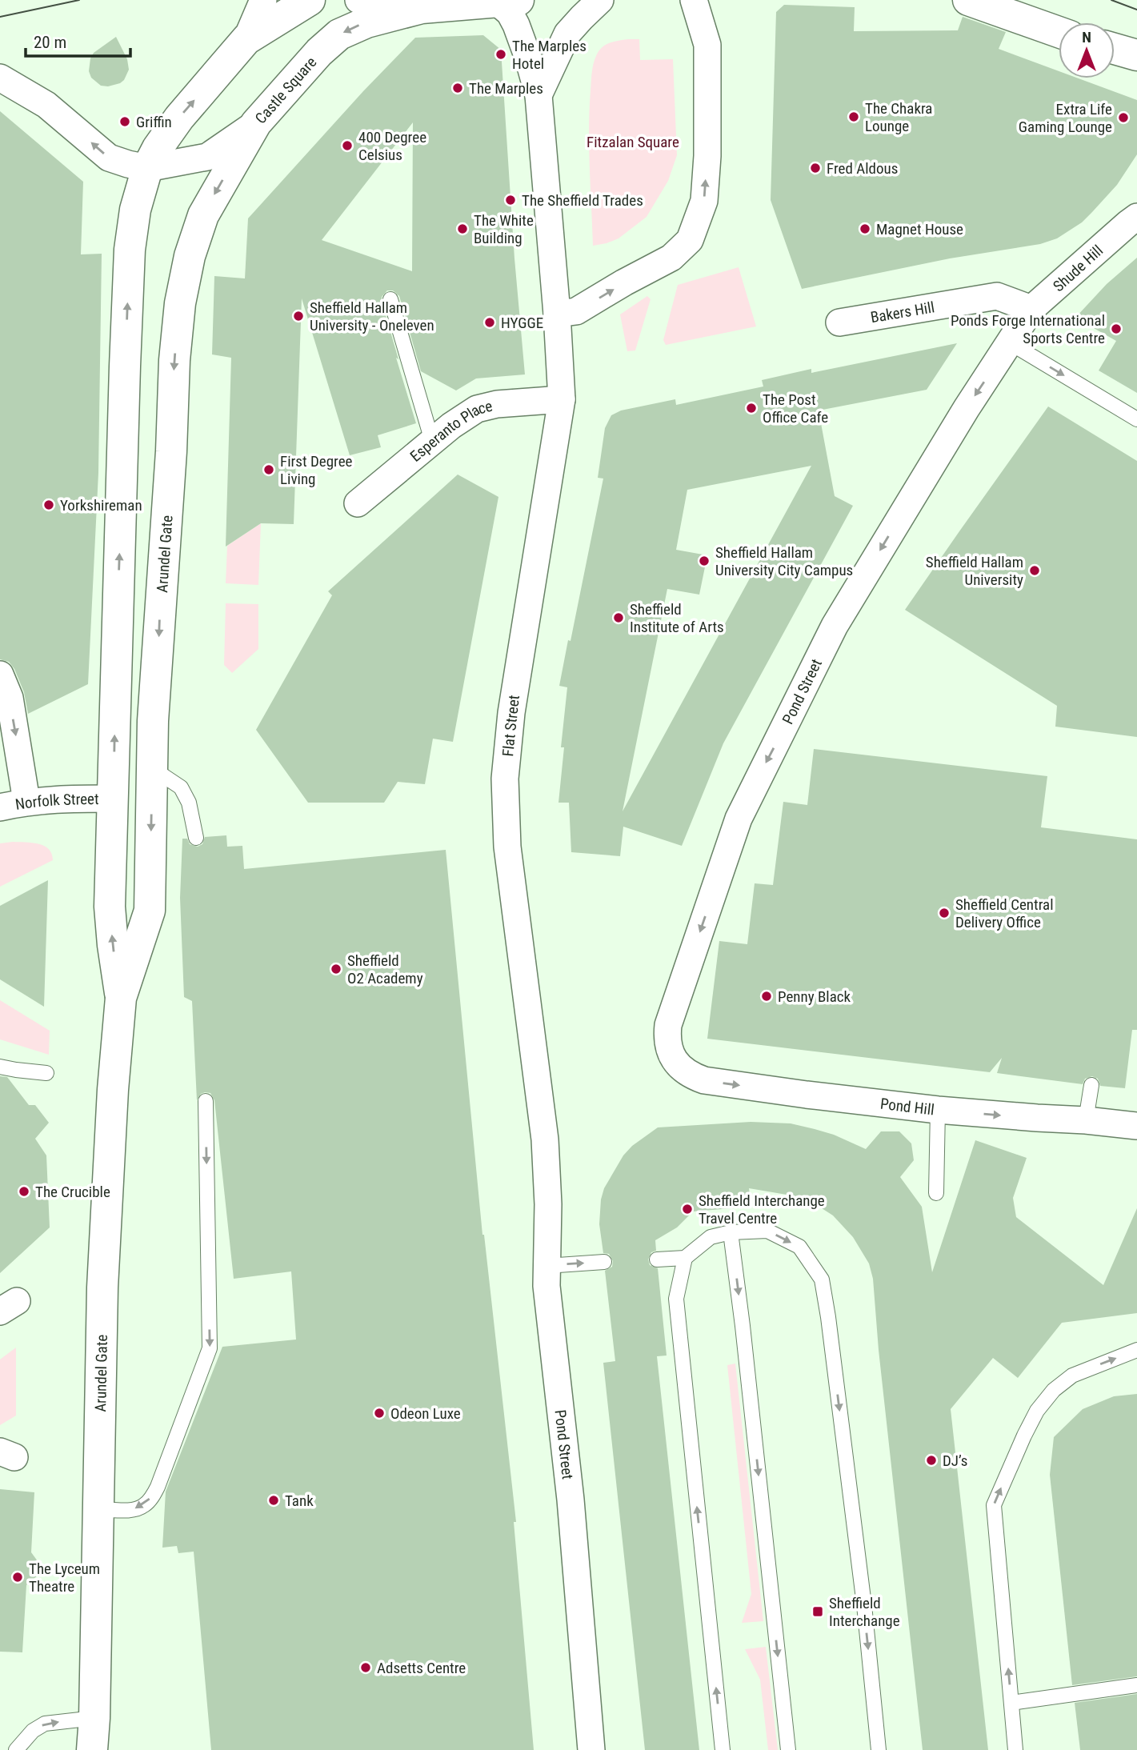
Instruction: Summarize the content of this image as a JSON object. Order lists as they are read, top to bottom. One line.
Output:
{"streets":{"street":["Castle Square","Shude Hill","Bakers Hill","Esperanto Place","Arundel Gate","Pond Street","Flat Street","Norfolk Street","Pond Hill"]},"crossings":[["Castle Square","Arundel Gate"],["Shude Hill","Bakers Hill"],["Shude Hill","Pond Street"],["Esperanto Place","Flat Street"],["Arundel Gate","Norfolk Street"],["Pond Street","Flat Street"],["Pond Street","Pond Hill"]],"one_way":["Castle Square","Pond Street","Pond Hill"],"parks":["Fitzalan Square"],"places":{"other":["The Marples Hotel","The Marples","The Chakra Lounge","Extra Life Gaming Lounge","Griffin","400 Degree Celsius","Fred Aldous","The Sheffield Trades","The White Building","Magnet House","Sheffield Hallam University - Oneleven","HYGGE","Ponds Forge International Sports Centre","The Post Office Cafe","First Degree Living","Yorkshireman","Sheffield Hallam University City Campus","Sheffield Hallam University","Sheffield Institute of Arts","Sheffield Central Delivery Office","Sheffield O2 Academy","Penny Black","The Crucible","Sheffield Interchange Travel Centre","Odeon Luxe","DJ’s","Tank","The Lyceum Theatre","Adsetts Centre"],"transit":["Sheffield Interchange"]},"scale_bar":"20 m","north":"top"}
